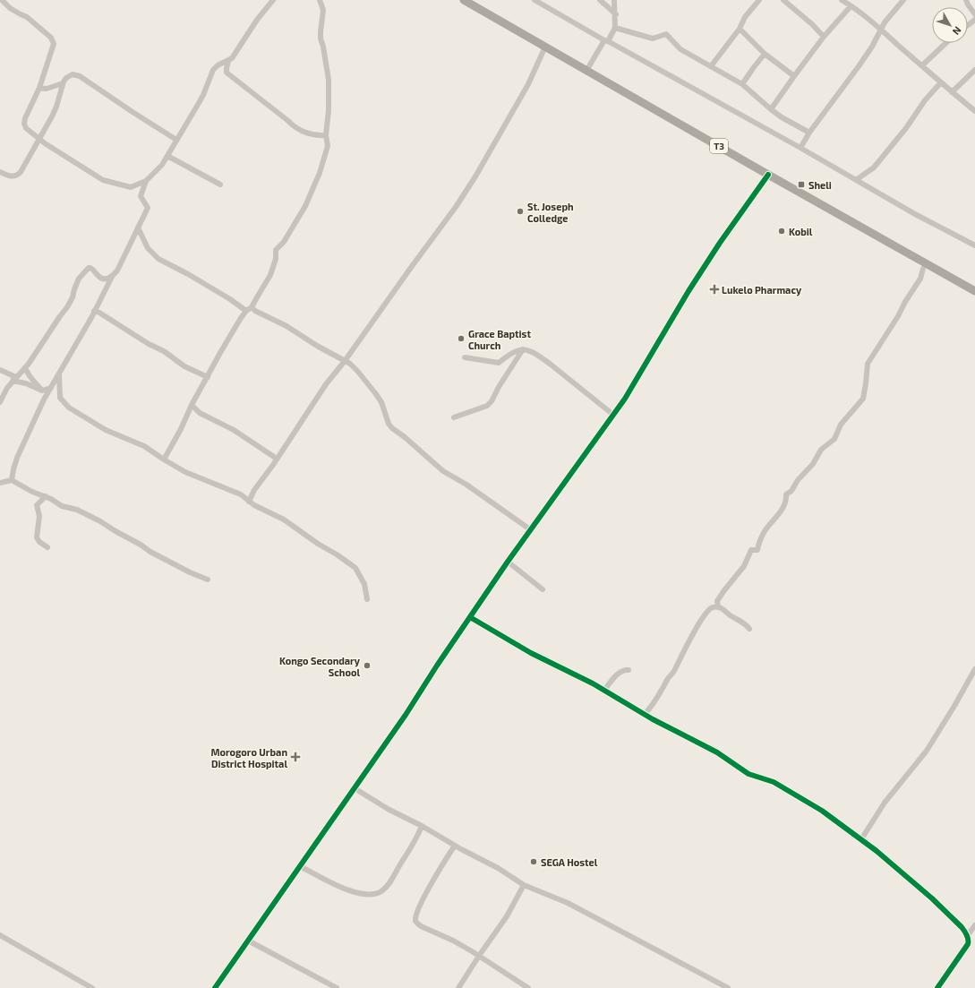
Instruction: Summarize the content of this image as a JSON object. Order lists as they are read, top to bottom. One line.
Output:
{"streets":{"highway":["T3"]},"places":{"transit":["Sheli"],"other":["St. Joseph Colledge","Kobil","Grace Baptist Church","Kongo Secondary School","SEGA Hostel"],"health":["Lukelo Pharmacy","Morogoro Urban District Hospital"]},"north":"bottom right"}
